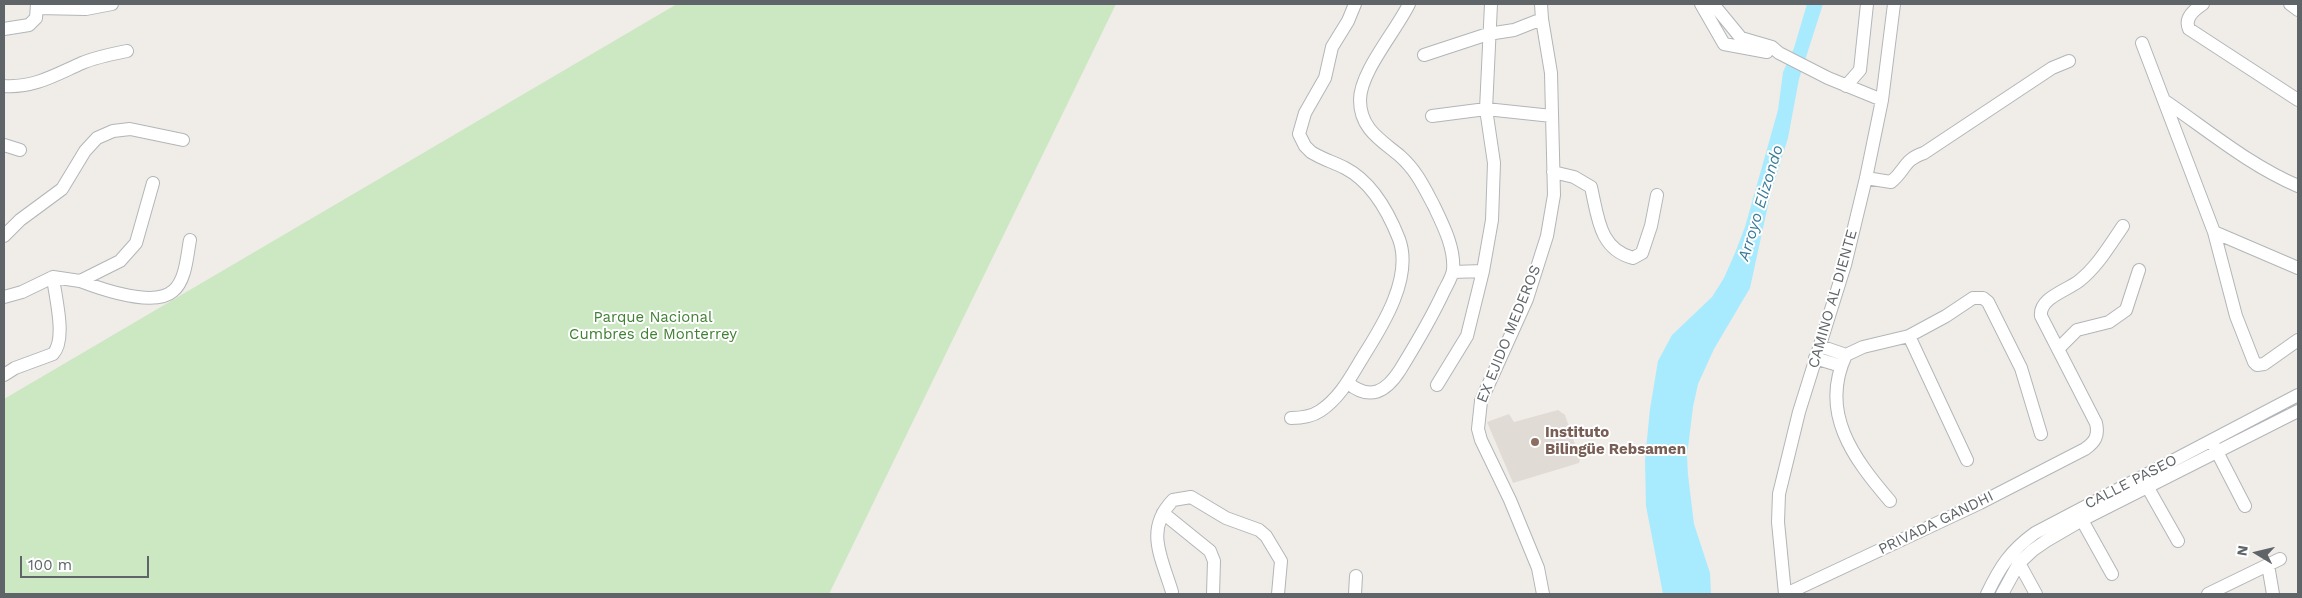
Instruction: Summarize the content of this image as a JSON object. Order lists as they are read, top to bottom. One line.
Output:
{"streets":{"street":["CAMINO AL DIENTE","EX EJIDO MEDEROS","CALLE PASEO","PRIVADA GANDHI"]},"crossings":[["CAMINO AL DIENTE","PRIVADA GANDHI"]],"water":["Arroyo Elizondo"],"parks":["Parque Nacional Cumbres de Monterrey"],"places":["Instituto Bilingüe Rebsamen"],"scale_bar":"100 m","north":"left"}
